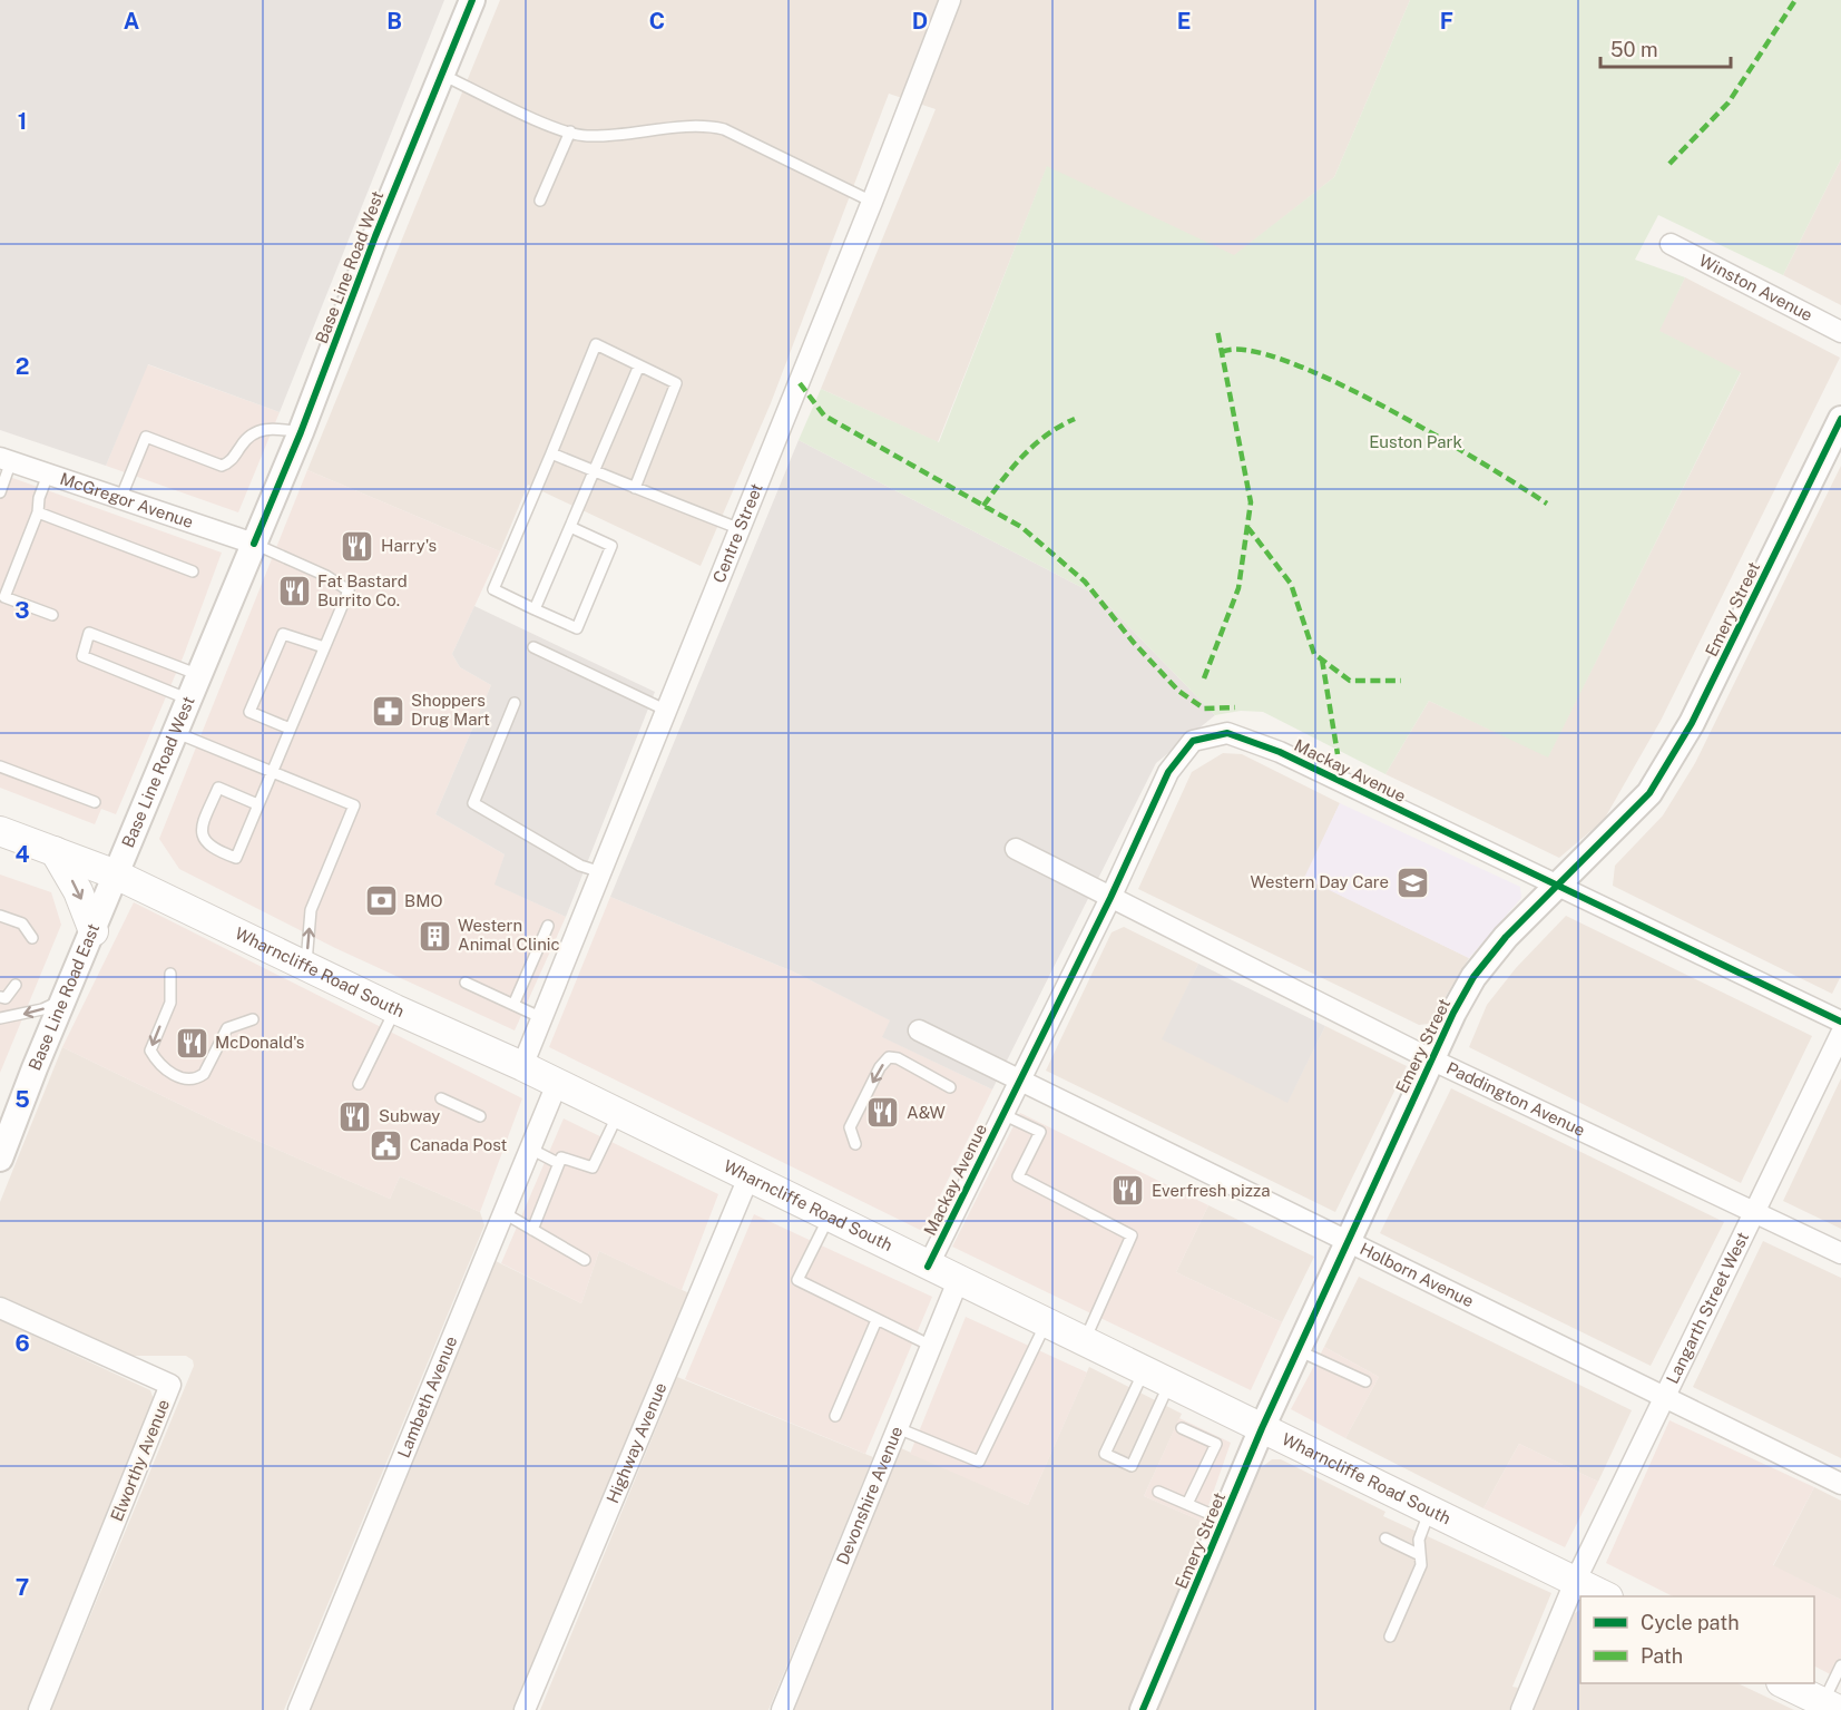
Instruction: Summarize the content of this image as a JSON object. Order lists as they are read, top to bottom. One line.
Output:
{"streets":{"main road":["Wharncliffe Road South"],"street":["Base Line Road West","Winston Avenue","McGregor Avenue","Centre Street","Emery Street","Mackay Avenue","Base Line Road East","Paddington Avenue","Holborn Avenue","Langarth Street West","Lambeth Avenue","Highway Avenue","Elworthy Avenue","Devonshire Avenue"]},"crossings":[["Base Line Road West","McGregor Avenue"],["Base Line Road West","Wharncliffe Road South"],["Base Line Road West","Base Line Road East"],["Centre Street","Wharncliffe Road South"],["Emery Street","Mackay Avenue"],["Emery Street","Wharncliffe Road South"],["Emery Street","Paddington Avenue"],["Emery Street","Holborn Avenue"],["Mackay Avenue","Wharncliffe Road South"],["Mackay Avenue","Paddington Avenue"],["Mackay Avenue","Holborn Avenue"],["Wharncliffe Road South","Base Line Road East"],["Wharncliffe Road South","Langarth Street West"],["Wharncliffe Road South","Lambeth Avenue"],["Wharncliffe Road South","Highway Avenue"],["Wharncliffe Road South","Devonshire Avenue"],["Paddington Avenue","Langarth Street West"],["Holborn Avenue","Langarth Street West"]],"parks":["Euston Park"],"places":{"restaurant":["Harry's","Fat Bastard Burrito Co.","McDonald's","A&W","Subway","Everfresh pizza"],"pharmacy":["Shoppers Drug Mart"],"school or university":["Western Day Care"],"bank":["BMO"],"building":["Western Animal Clinic"],"public building":["Canada Post"]},"legend":["Cycle path","Path"],"scale_bar":"50 m","grid":{"columns":["A","B","C","D","E","F"],"rows":["1","2","3","4","5","6","7"]}}
